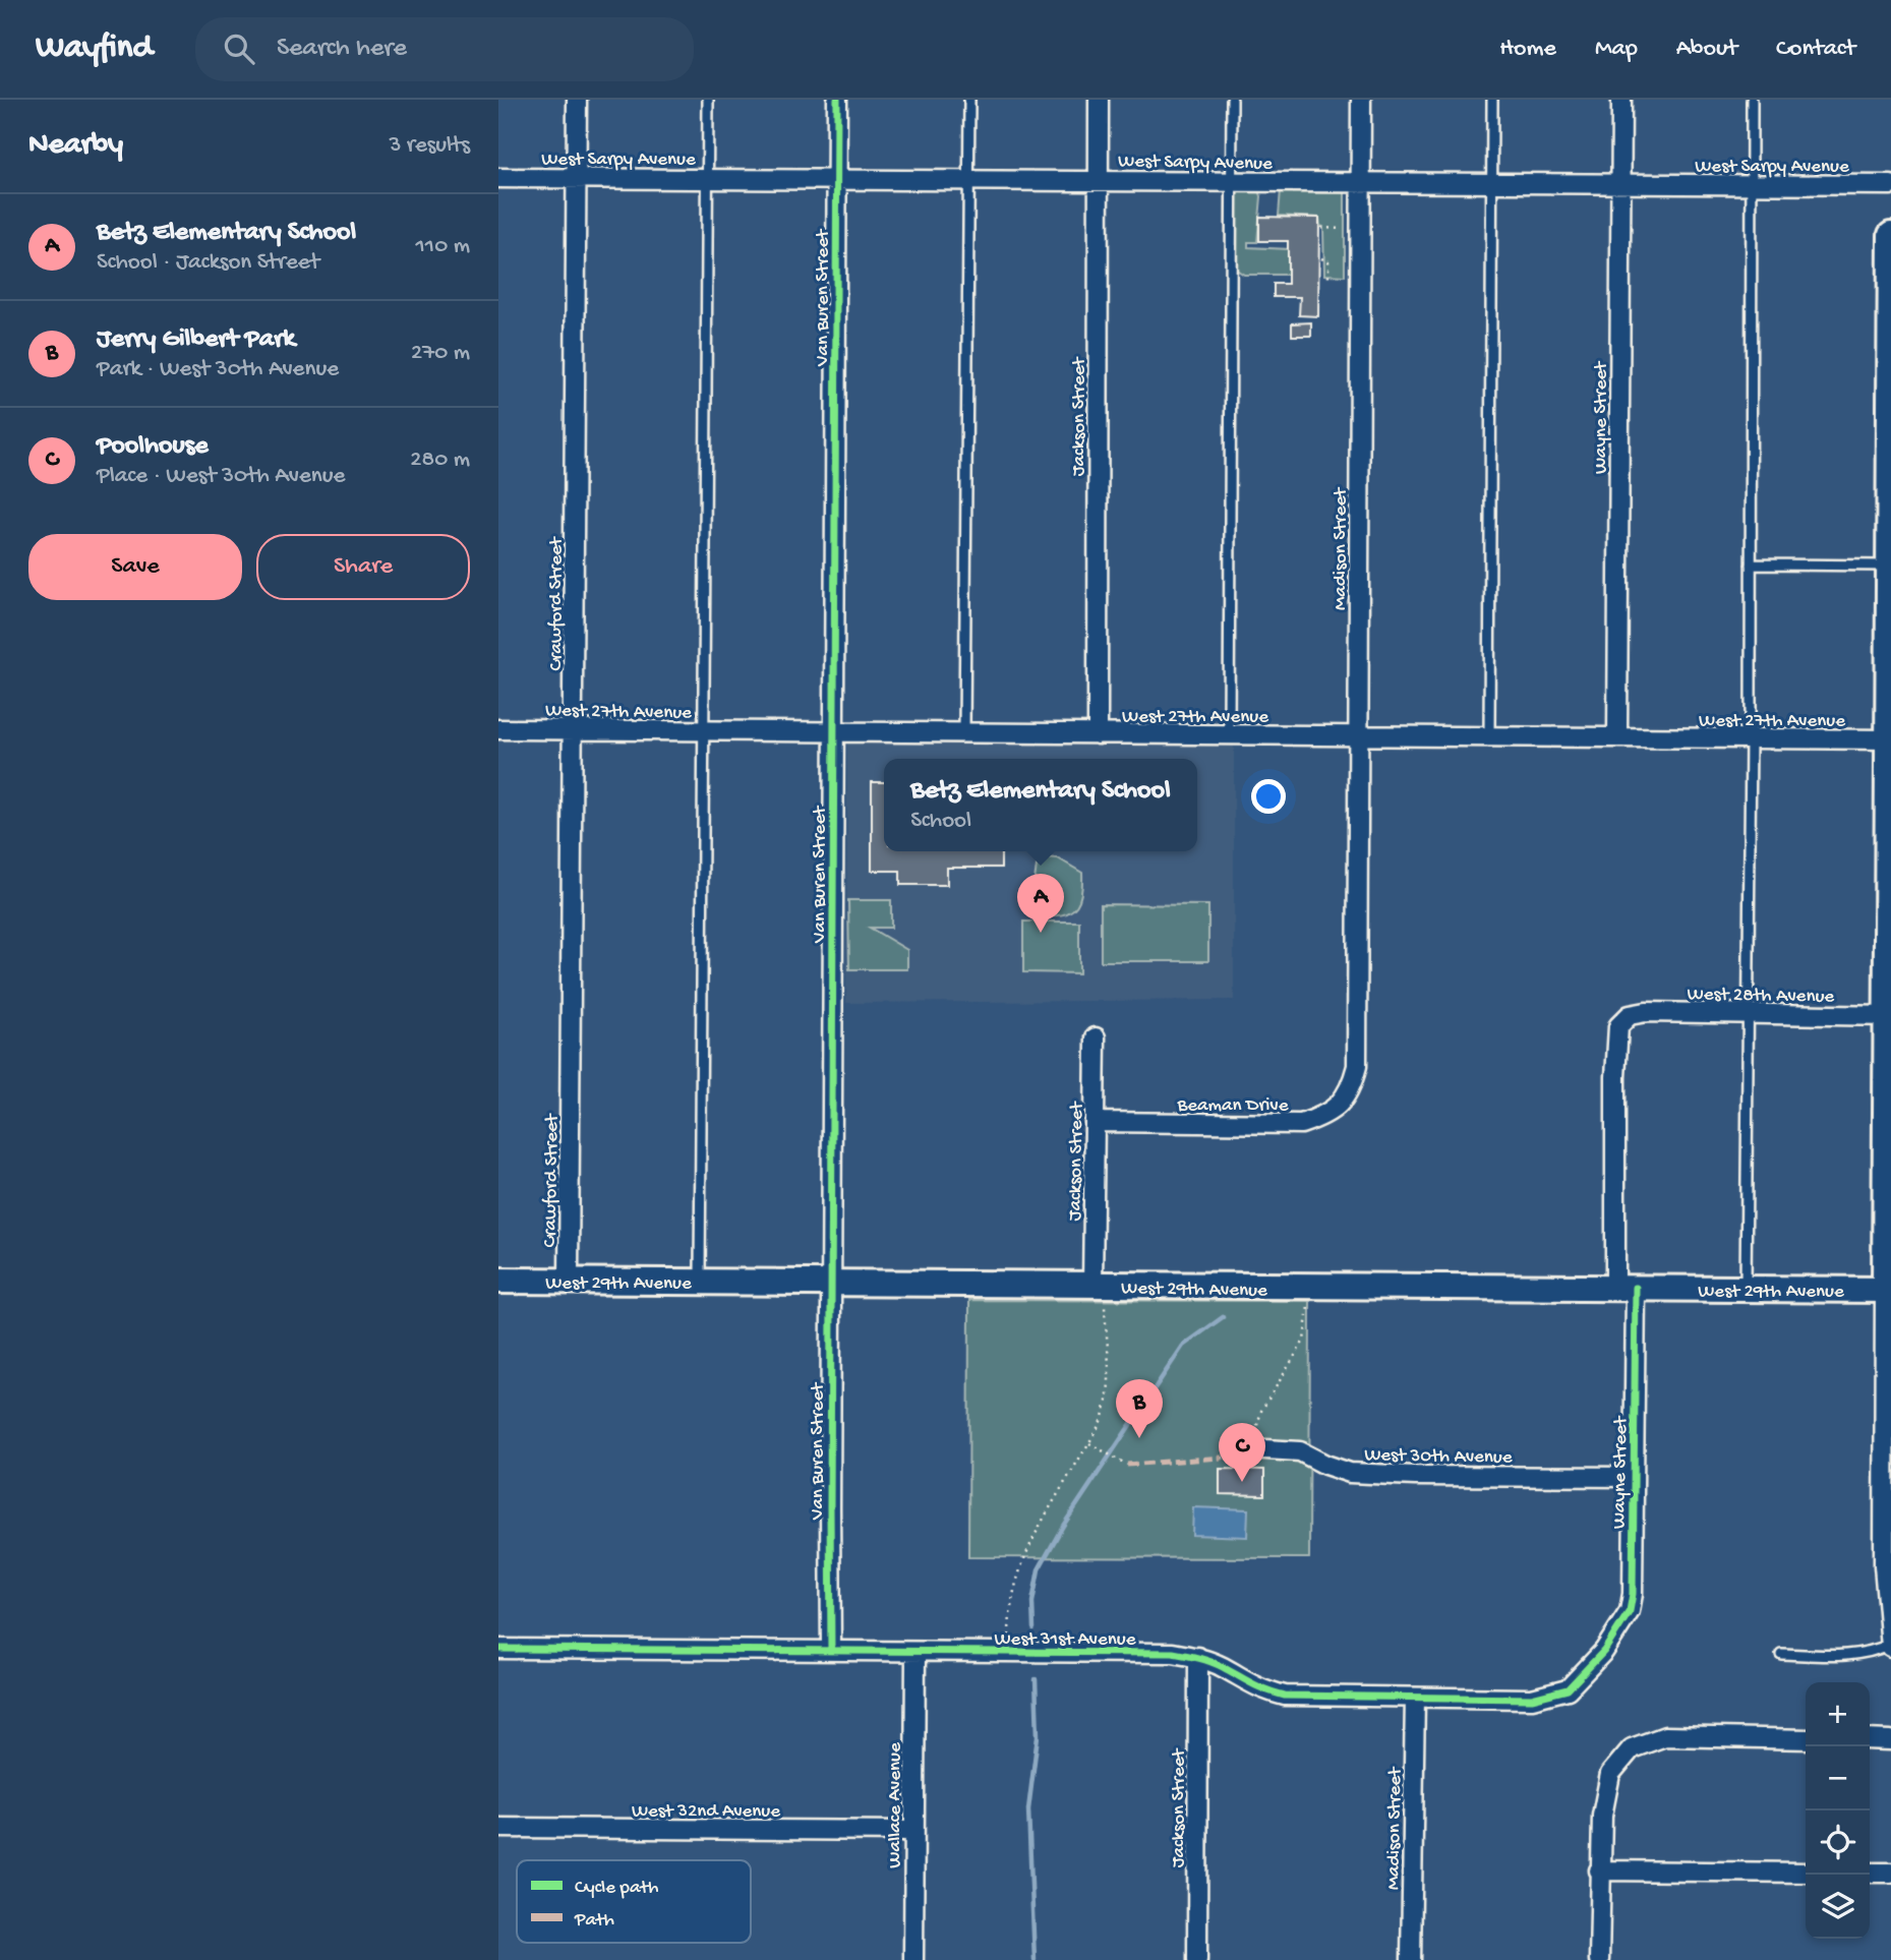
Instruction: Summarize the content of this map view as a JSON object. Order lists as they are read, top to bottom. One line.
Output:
{"streets":{"street":["West Sarpy Avenue","Van Buren Street","Jackson Street","Wayne Street","Madison Street","Crawford Street","West 27th Avenue","West 28th Avenue","Beaman Drive","West 29th Avenue","West 30th Avenue","West 31st Avenue","Wallace Avenue","West 32nd Avenue"]},"crossings":[["West Sarpy Avenue","Van Buren Street"],["West Sarpy Avenue","Jackson Street"],["West Sarpy Avenue","Wayne Street"],["West Sarpy Avenue","Madison Street"],["West Sarpy Avenue","Crawford Street"],["Van Buren Street","West 27th Avenue"],["Van Buren Street","West 29th Avenue"],["Van Buren Street","West 31st Avenue"],["Jackson Street","West 27th Avenue"],["Jackson Street","Beaman Drive"],["Jackson Street","West 29th Avenue"],["Jackson Street","West 31st Avenue"],["Wayne Street","West 27th Avenue"],["Wayne Street","West 28th Avenue"],["Wayne Street","West 29th Avenue"],["Wayne Street","West 30th Avenue"],["Wayne Street","West 31st Avenue"],["Madison Street","West 27th Avenue"],["Madison Street","Beaman Drive"],["Madison Street","West 31st Avenue"],["Crawford Street","West 27th Avenue"],["Crawford Street","West 29th Avenue"],["West 31st Avenue","Wallace Avenue"],["Wallace Avenue","West 32nd Avenue"]],"legend":["Cycle path","Path"],"page":{"header":"Wayfind","search":"Search here","nav":["Home","Map","About","Contact"],"heading":["Nearby","3 results"],"list":[{"mark":"A","name":"Betz Elementary School","note":"School · Jackson Street","value":"110 m"},{"mark":"B","name":"Jerry Gilbert Park","note":"Park · West 30th Avenue","value":"270 m"},{"mark":"C","name":"Poolhouse","note":"Place · West 30th Avenue","value":"280 m"}],"buttons":["Save","Share"],"popup":["Betz Elementary School","School"],"pins":["A","B","C"],"map_buttons":["+","−"]}}
